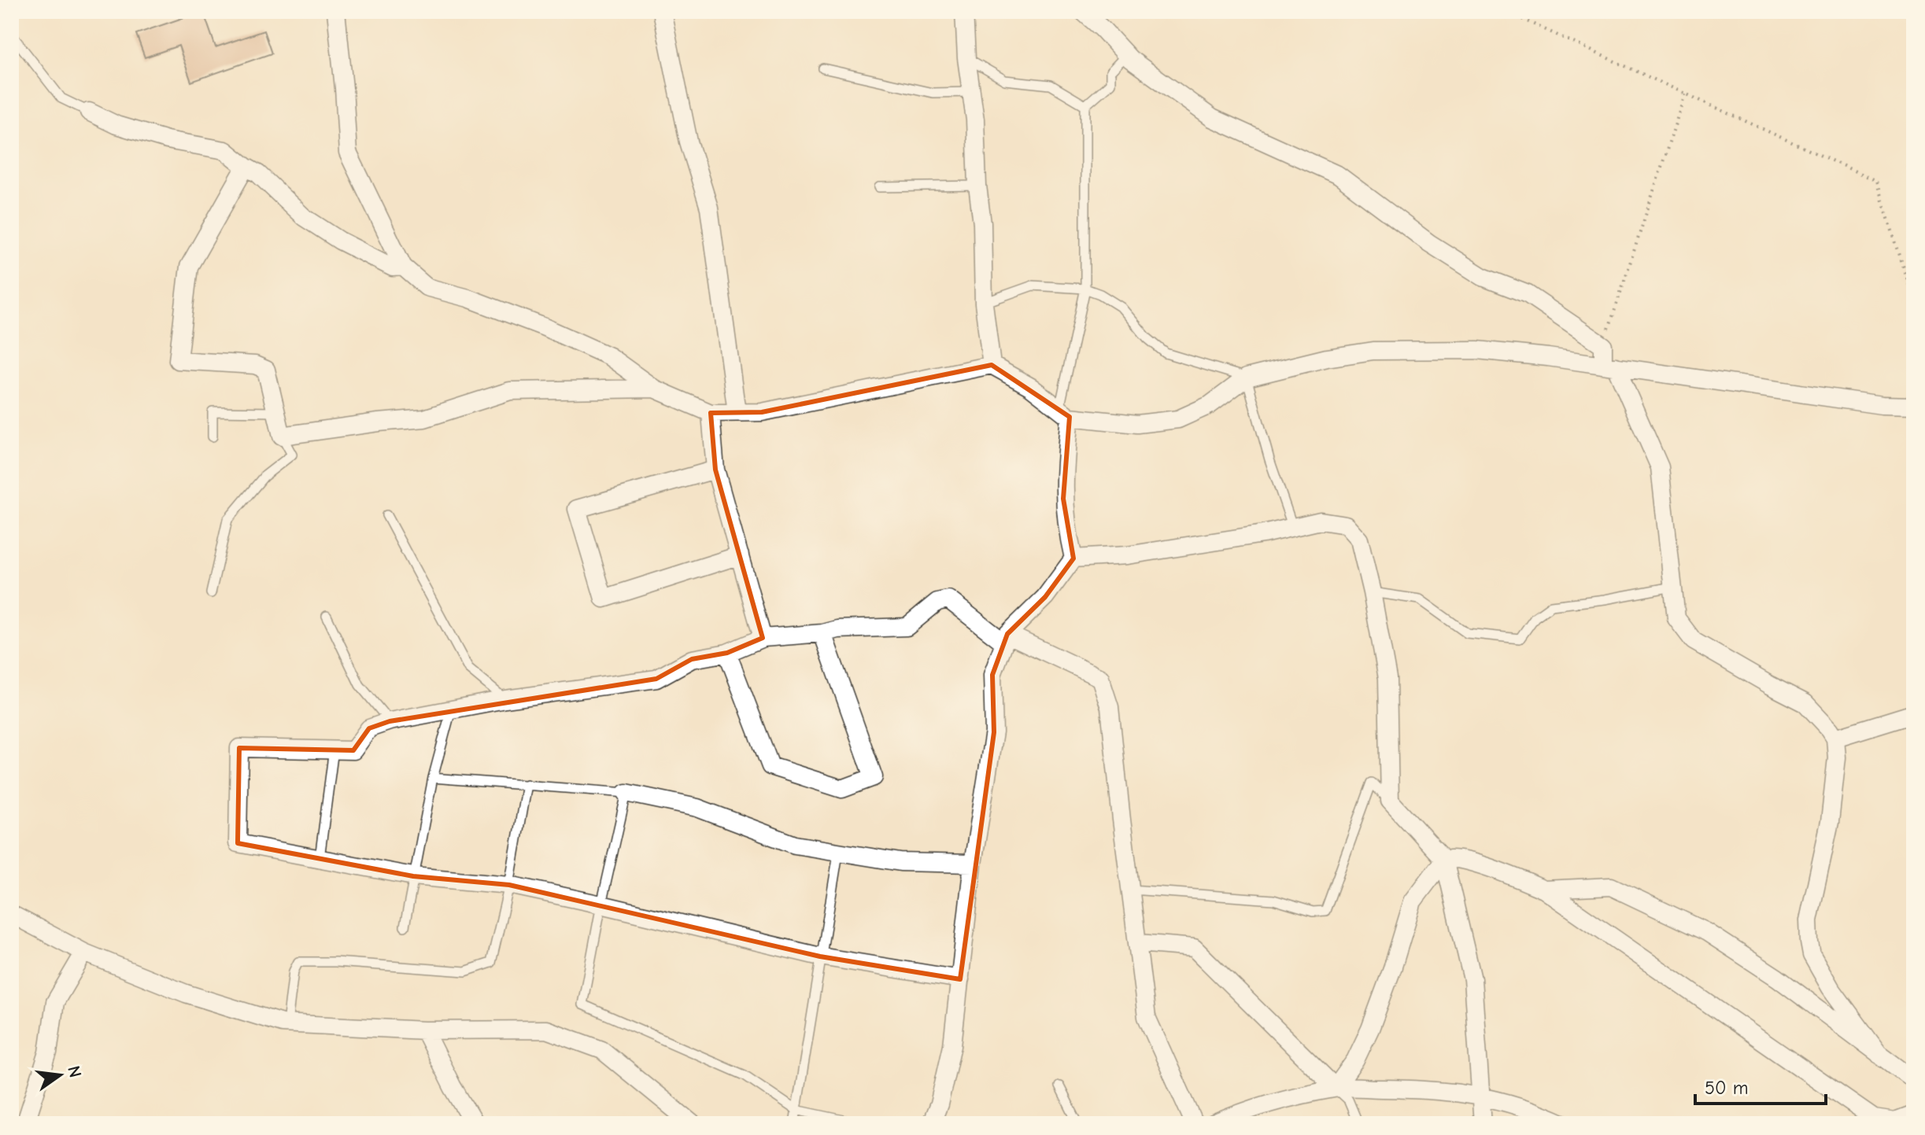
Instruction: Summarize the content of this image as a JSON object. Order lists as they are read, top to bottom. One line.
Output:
{"scale_bar":"50 m","north":"right"}
